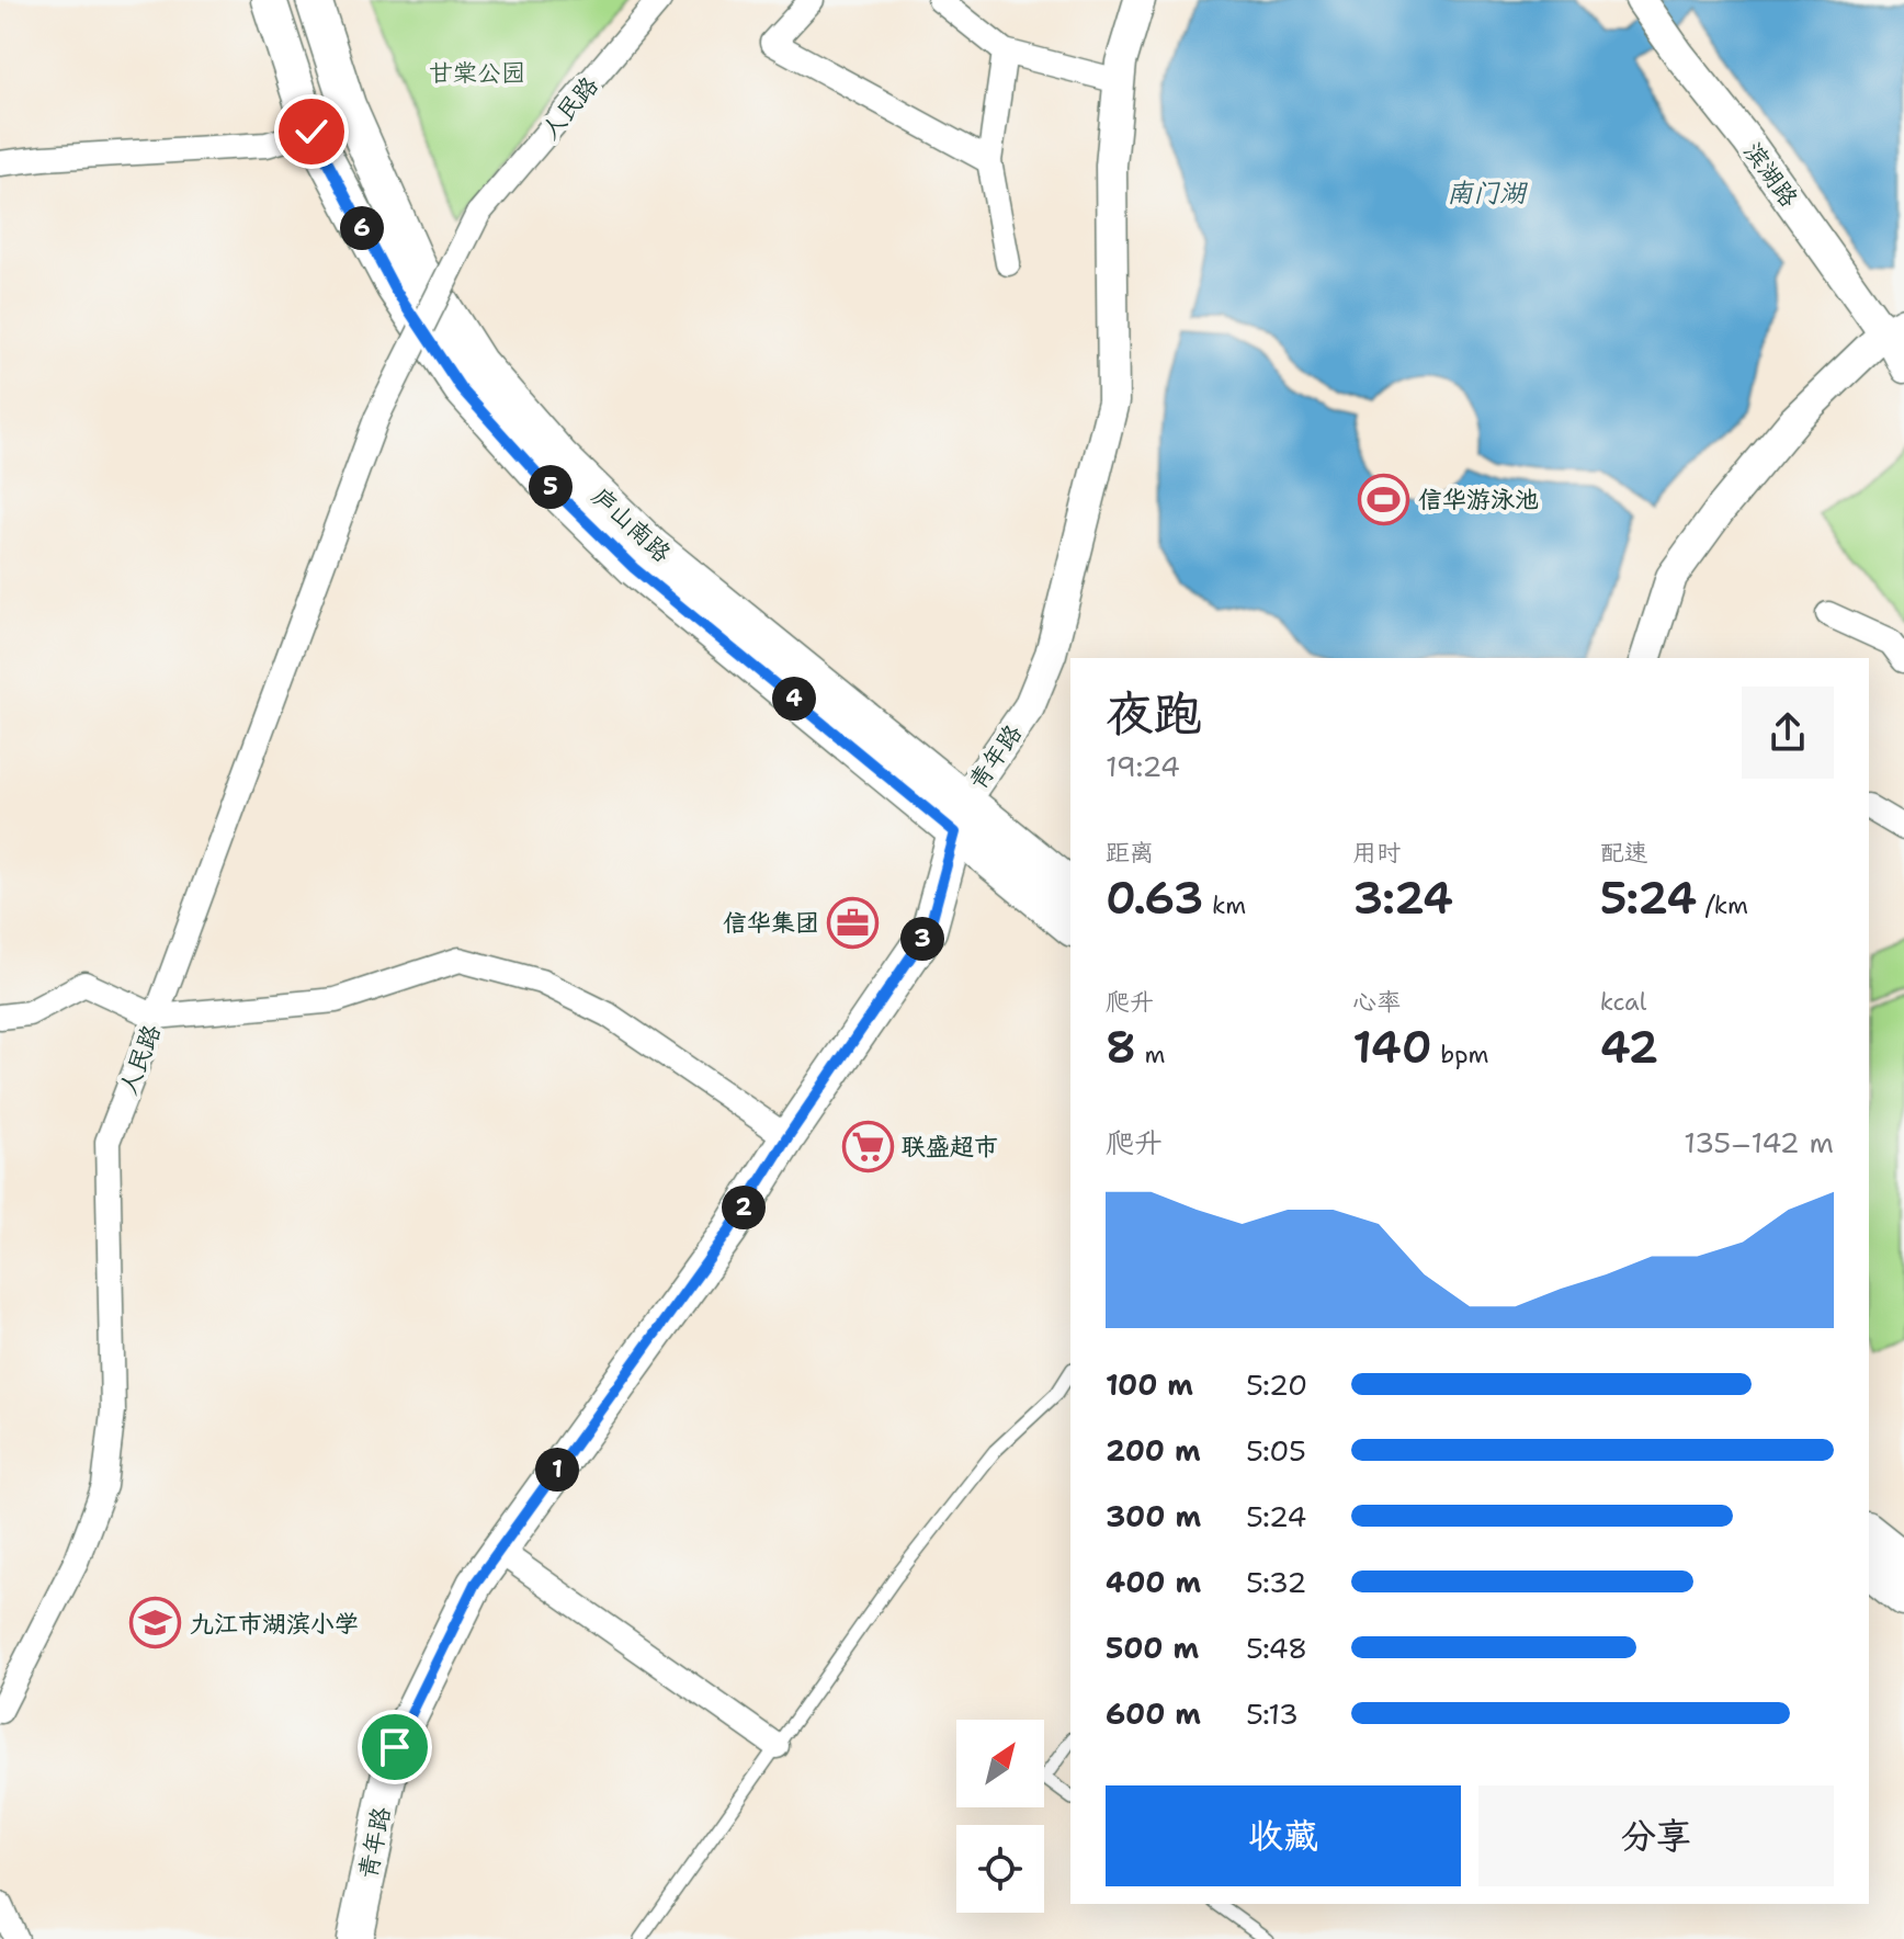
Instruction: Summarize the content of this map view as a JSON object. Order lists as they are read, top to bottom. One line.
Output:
{"streets":{"main road":["庐山南路","青年路"],"street":["人民路","滨湖路"]},"crossings":[["庐山南路","青年路"]],"water":["南门湖"],"parks":["甘棠公园"],"places":{"sports":["信华游泳池"],"office":["信华集团"],"supermarket":["联盛超市"],"school or university":["九江市湖滨小学"]},"north":"top right","page":{"pins":["6","5","4","3","2","1"],"heading":["夜跑","19:24"],"stats":[["距离","0.63 km"],["用时","3:24"],["配速","5:24 /km"],["爬升","8 m"],["心率","140 bpm"],["kcal","42"]],"chart":["爬升","135–142 m"],"list":[{"name":"100 m","note":"5:20"},{"name":"200 m","note":"5:05"},{"name":"300 m","note":"5:24"},{"name":"400 m","note":"5:32"},{"name":"500 m","note":"5:48"},{"name":"600 m","note":"5:13"}],"buttons":["收藏","分享"]}}
